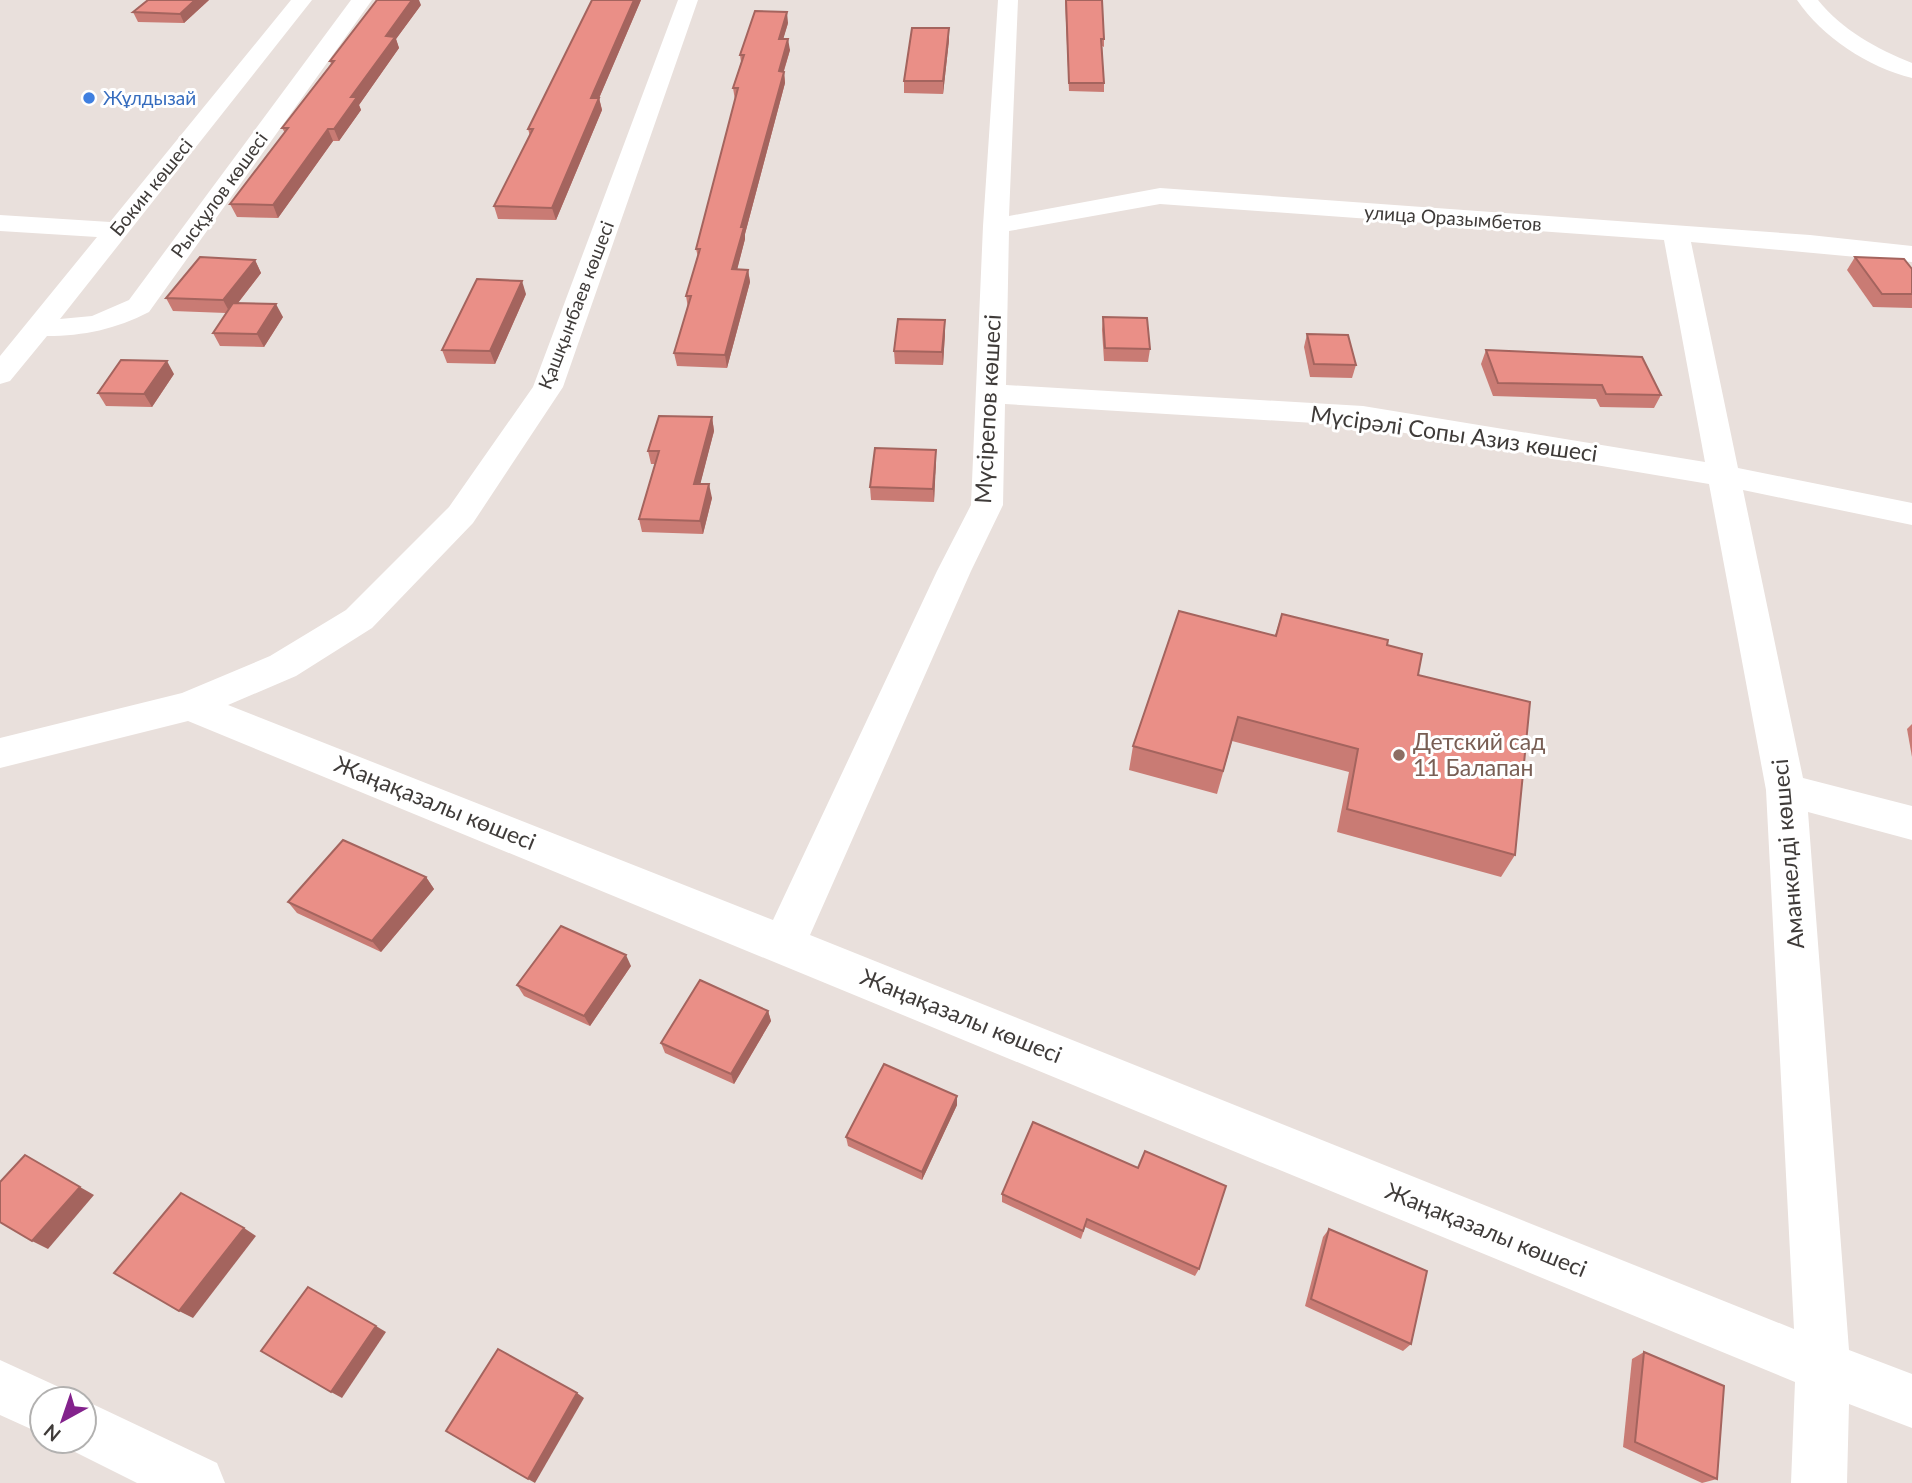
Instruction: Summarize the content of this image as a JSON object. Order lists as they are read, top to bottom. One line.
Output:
{"streets":{"street":["Бокин көшесі","Рысқұлов көшесі","улица Оразымбетов","Қашқынбаев көшесі","Мүсірепов көшесі","Мүсірәлі Сопы Азиз көшесі","Жаңақазалы көшесі","Аманкелді көшесі"]},"crossings":[["Бокин көшесі","Рысқұлов көшесі"],["улица Оразымбетов","Мүсірепов көшесі"],["улица Оразымбетов","Аманкелді көшесі"],["Қашқынбаев көшесі","Жаңақазалы көшесі"],["Мүсірепов көшесі","Мүсірәлі Сопы Азиз көшесі"],["Мүсірепов көшесі","Жаңақазалы көшесі"],["Мүсірәлі Сопы Азиз көшесі","Аманкелді көшесі"],["Жаңақазалы көшесі","Аманкелді көшесі"]],"places":["Жұлдызай","Детский сад 11 Балапан"],"north":"bottom left"}
